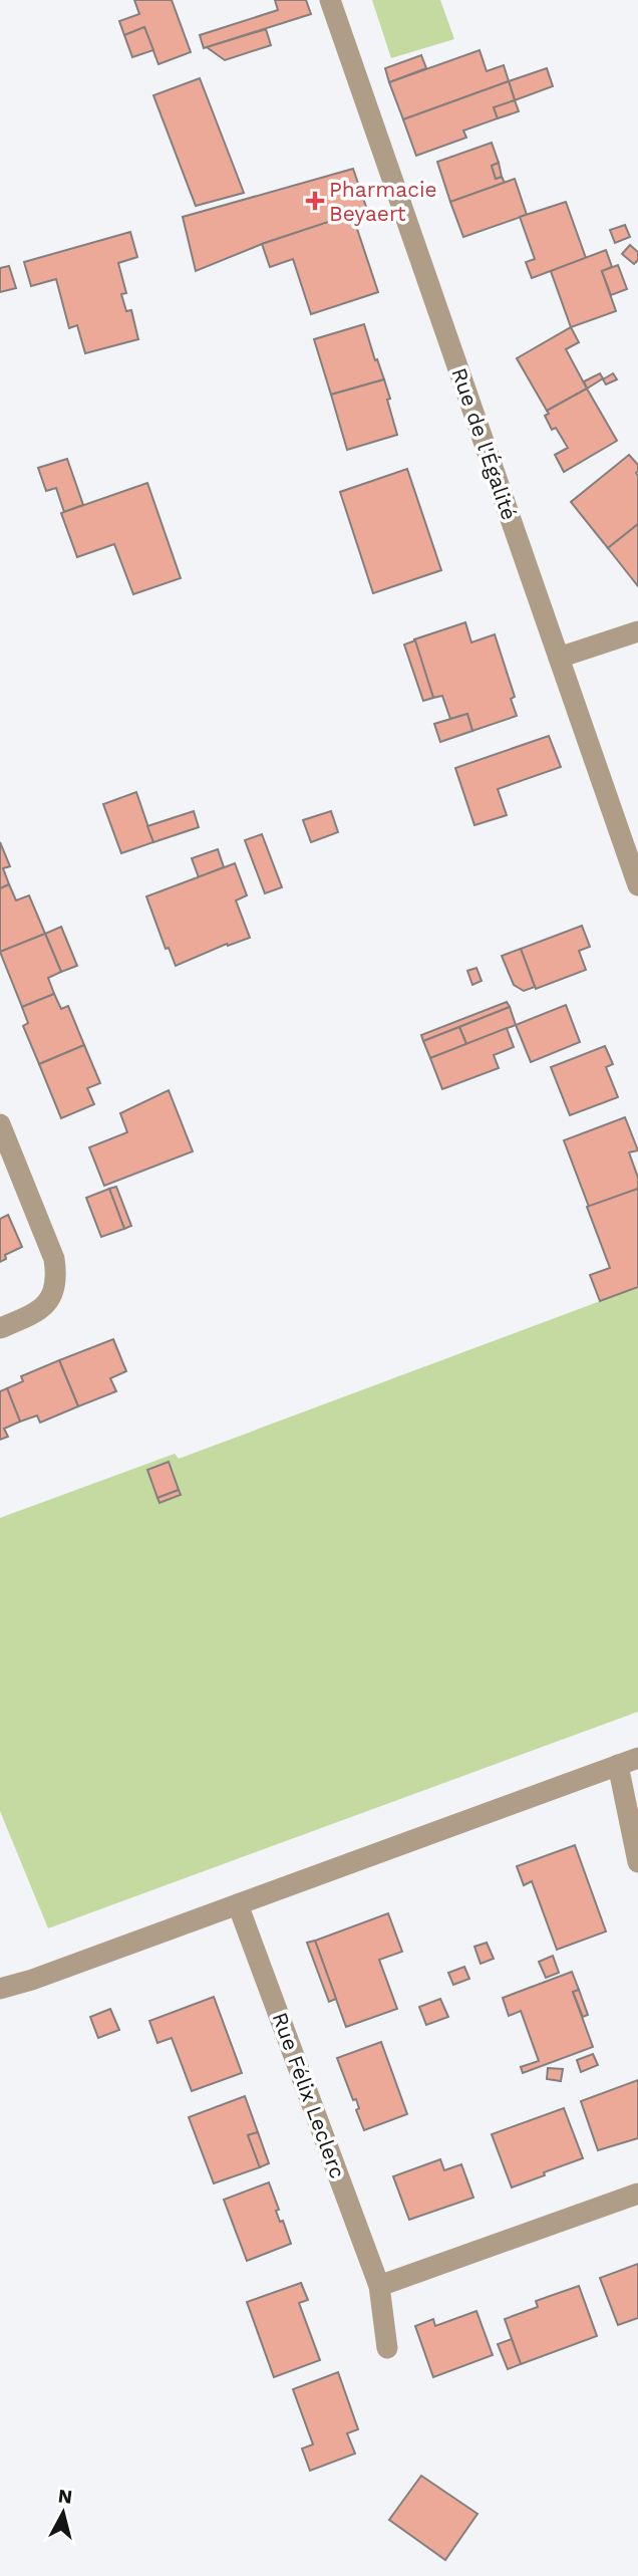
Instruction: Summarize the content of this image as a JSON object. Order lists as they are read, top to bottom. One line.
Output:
{"streets":{"street":["Rue de l'Égalité","Rue Félix Leclerc"]},"places":{"health":["Pharmacie Beyaert"]},"north":"top"}
